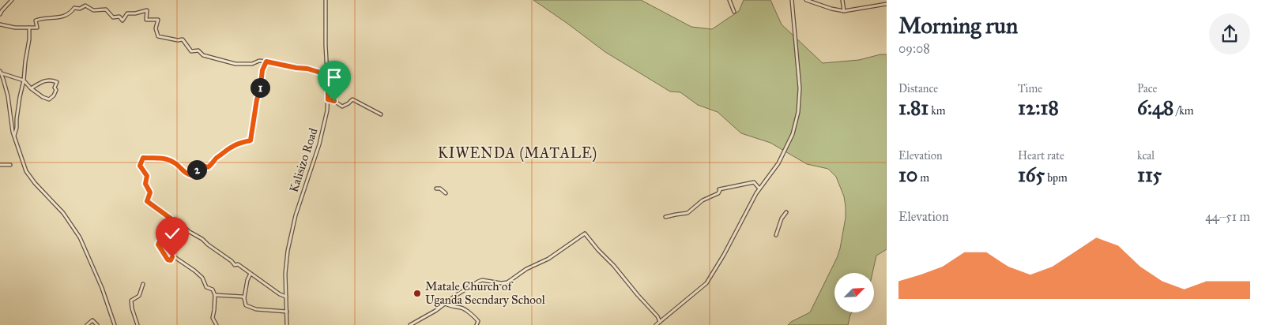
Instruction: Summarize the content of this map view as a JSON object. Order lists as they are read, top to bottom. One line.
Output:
{"streets":{"street":["Kalisizo Road"]},"districts":["KIWENDA (MATALE)"],"places":["Matale Church of Uganda Secndary School"],"north":"top right","page":{"heading":["Morning run","09:08"],"stats":[["Distance","1.81 km"],["Time","12:18"],["Pace","6:48 /km"],["Elevation","10 m"],["Heart rate","165 bpm"],["kcal","115"]],"pins":["1","2"],"chart":["Elevation","44–51 m"]}}
